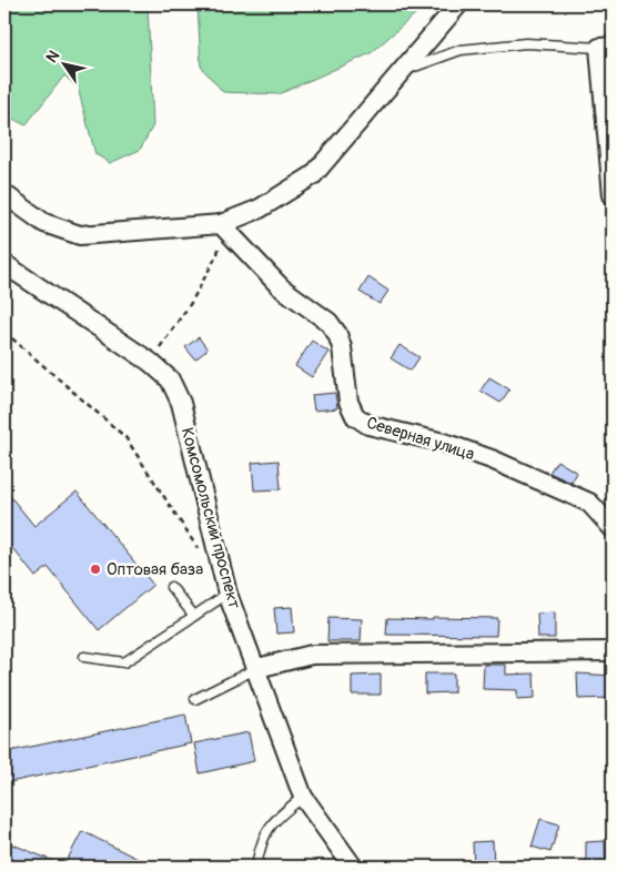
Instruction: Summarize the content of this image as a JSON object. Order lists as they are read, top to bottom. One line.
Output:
{"streets":{"street":["Северная улица","Комсомольский проспект"]},"places":["Оптовая база"],"north":"top left"}
